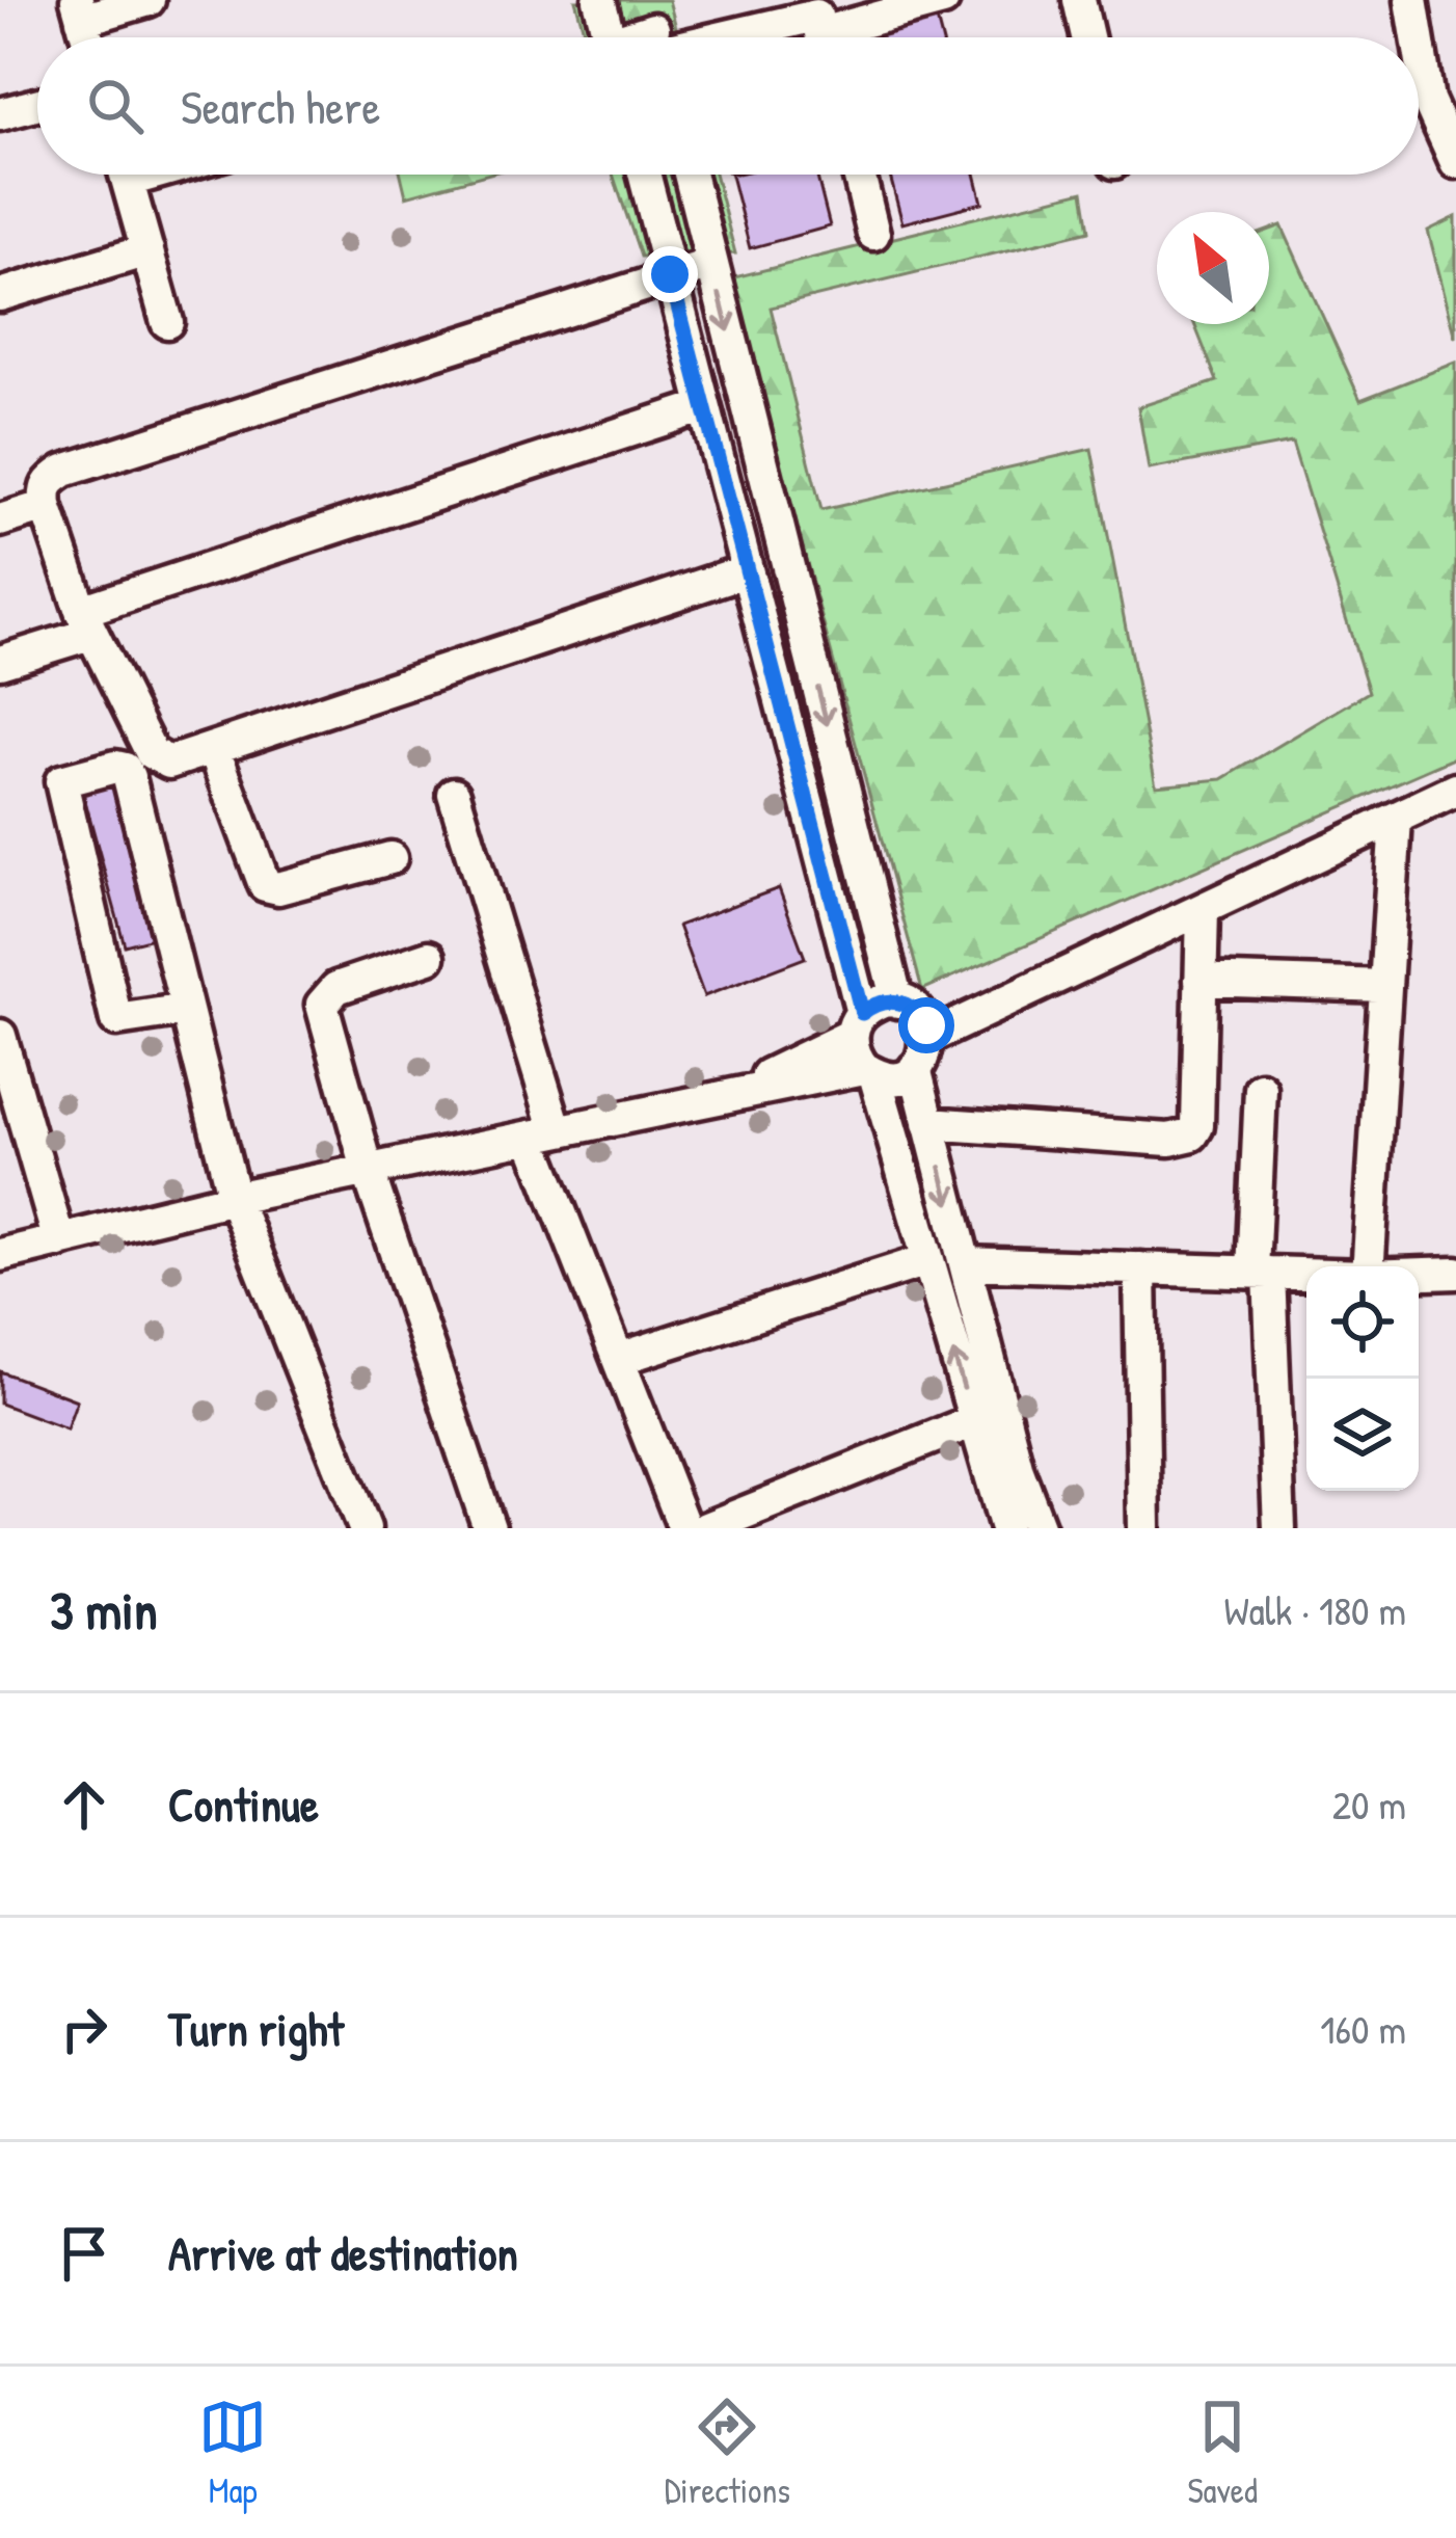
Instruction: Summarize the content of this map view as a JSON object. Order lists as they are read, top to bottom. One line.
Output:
{"north":"top left","page":{"search":"Search here","heading":["3 min","Walk · 180 m"],"list":[["Continue","20 m"],["Turn right","160 m"],"Arrive at destination"],"nav":["Map","Directions","Saved"]}}
